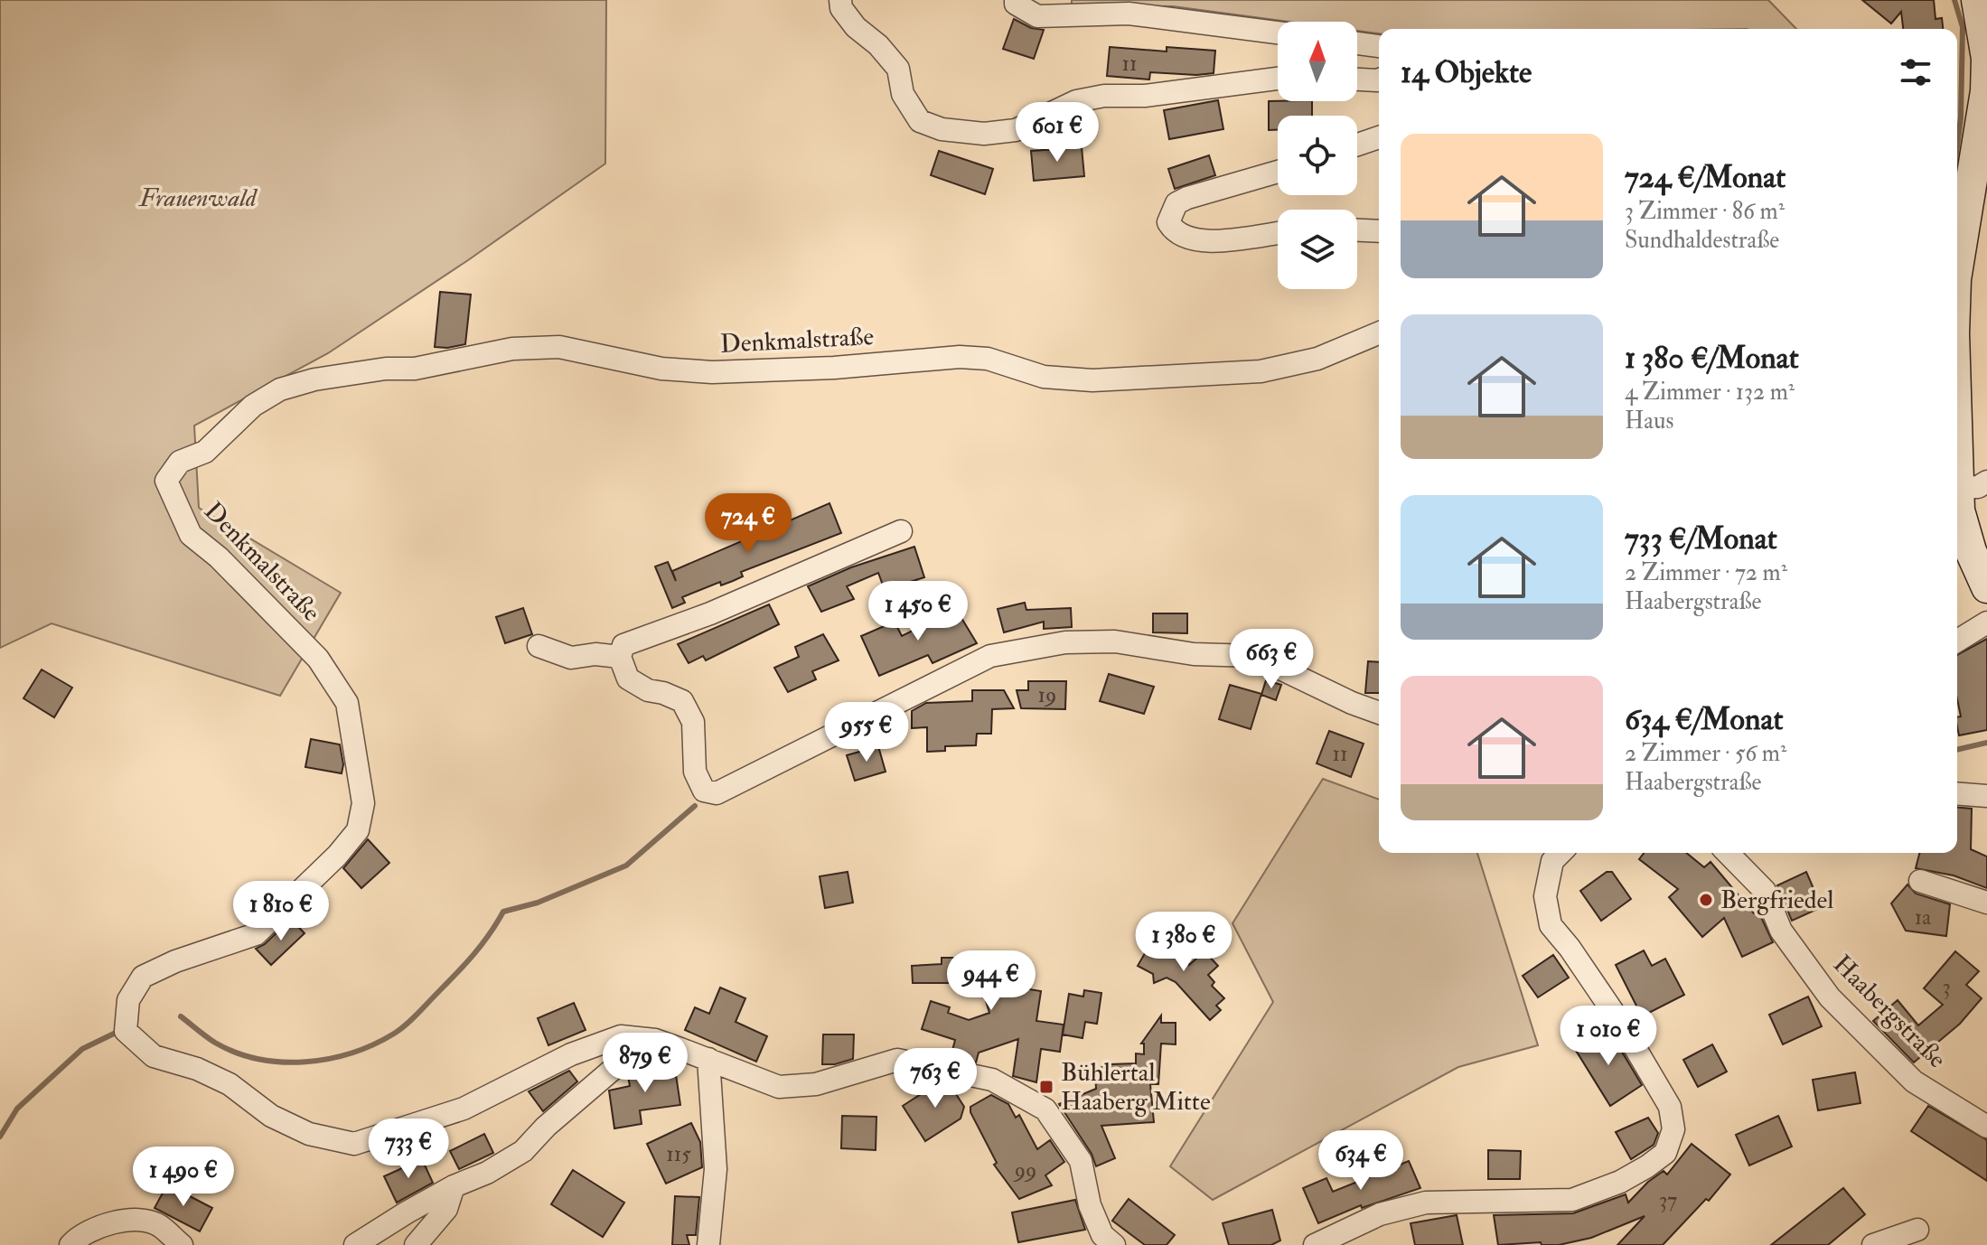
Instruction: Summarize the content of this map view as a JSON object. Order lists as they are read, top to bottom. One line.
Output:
{"streets":{"street":["Denkmalstraße","Haabergstraße"]},"parks":["Frauenwald"],"places":{"other":["Bergfriedel"],"transit":["Bühlertal Haaberg Mitte"]},"house_numbers":["11","19","11","1a","3","115","99","37"],"north":"top","page":{"heading":"14 Objekte","price":["601 €","724 €","1 450 €","663 €","955 €","1 810 €","1 380 €","944 €","1 010 €","879 €","763 €","733 €","634 €","1 490 €"],"list":[{"name":"724 €/Monat","note":"3 Zimmer · 86 m² · Sundhaldestraße"},{"name":"1 380 €/Monat","note":"4 Zimmer · 132 m² · Haus"},{"name":"733 €/Monat","note":"2 Zimmer · 72 m² · Haabergstraße"},{"name":"634 €/Monat","note":"2 Zimmer · 56 m² · Haabergstraße"}]}}
